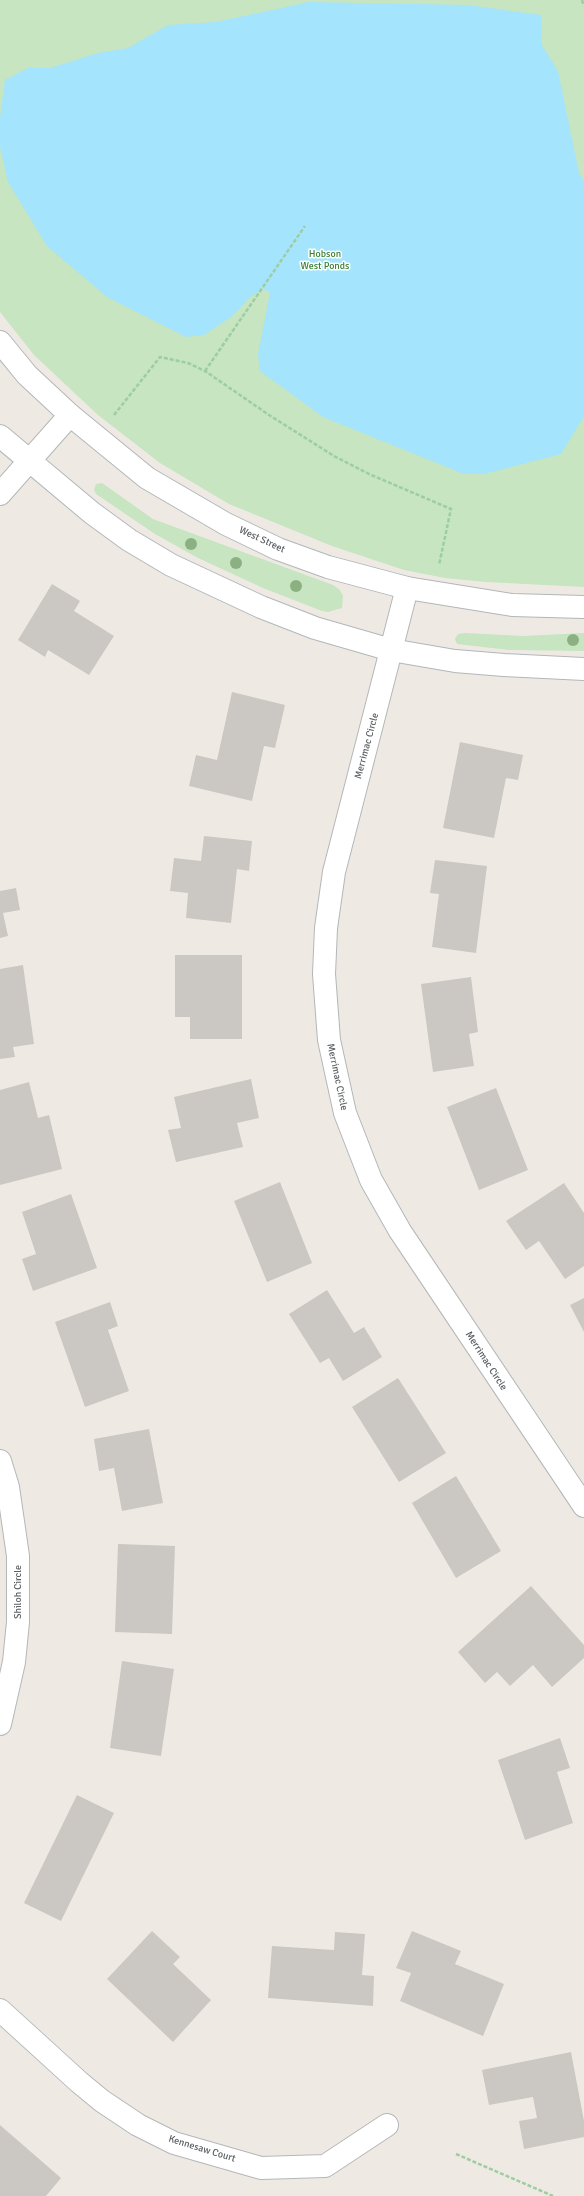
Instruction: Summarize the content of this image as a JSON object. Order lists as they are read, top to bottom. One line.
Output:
{"streets":{"street":["West Street","Merrimac Circle","Shiloh Circle","Kennesaw Court"]},"crossings":[["West Street","Merrimac Circle"]],"parks":["Hobson West Ponds"]}
